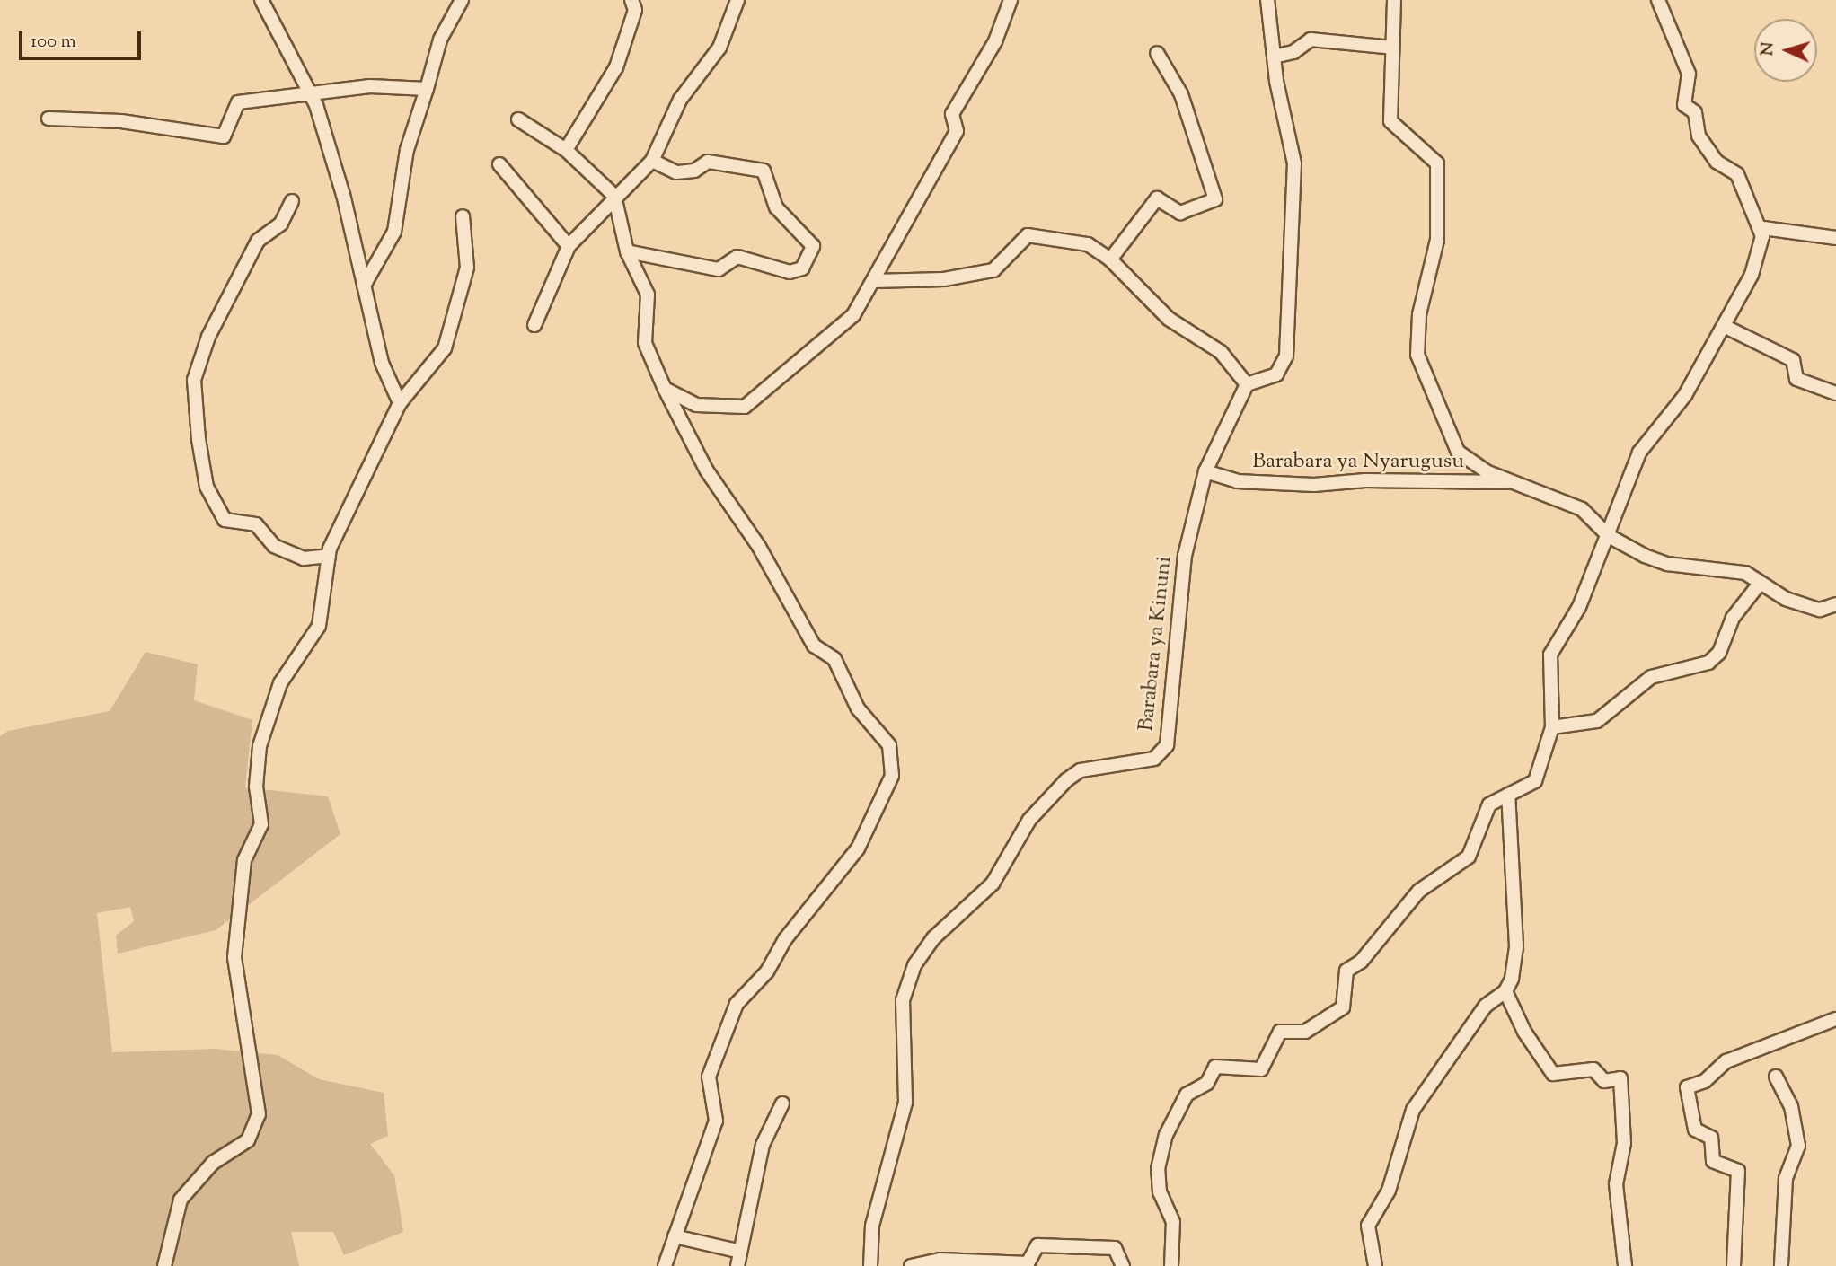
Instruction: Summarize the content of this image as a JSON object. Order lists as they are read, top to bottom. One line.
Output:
{"streets":{"street":["Barabara ya Nyarugusu","Barabara ya Kinuni"]},"crossings":[["Barabara ya Nyarugusu","Barabara ya Kinuni"]],"scale_bar":"100 m","north":"left"}
